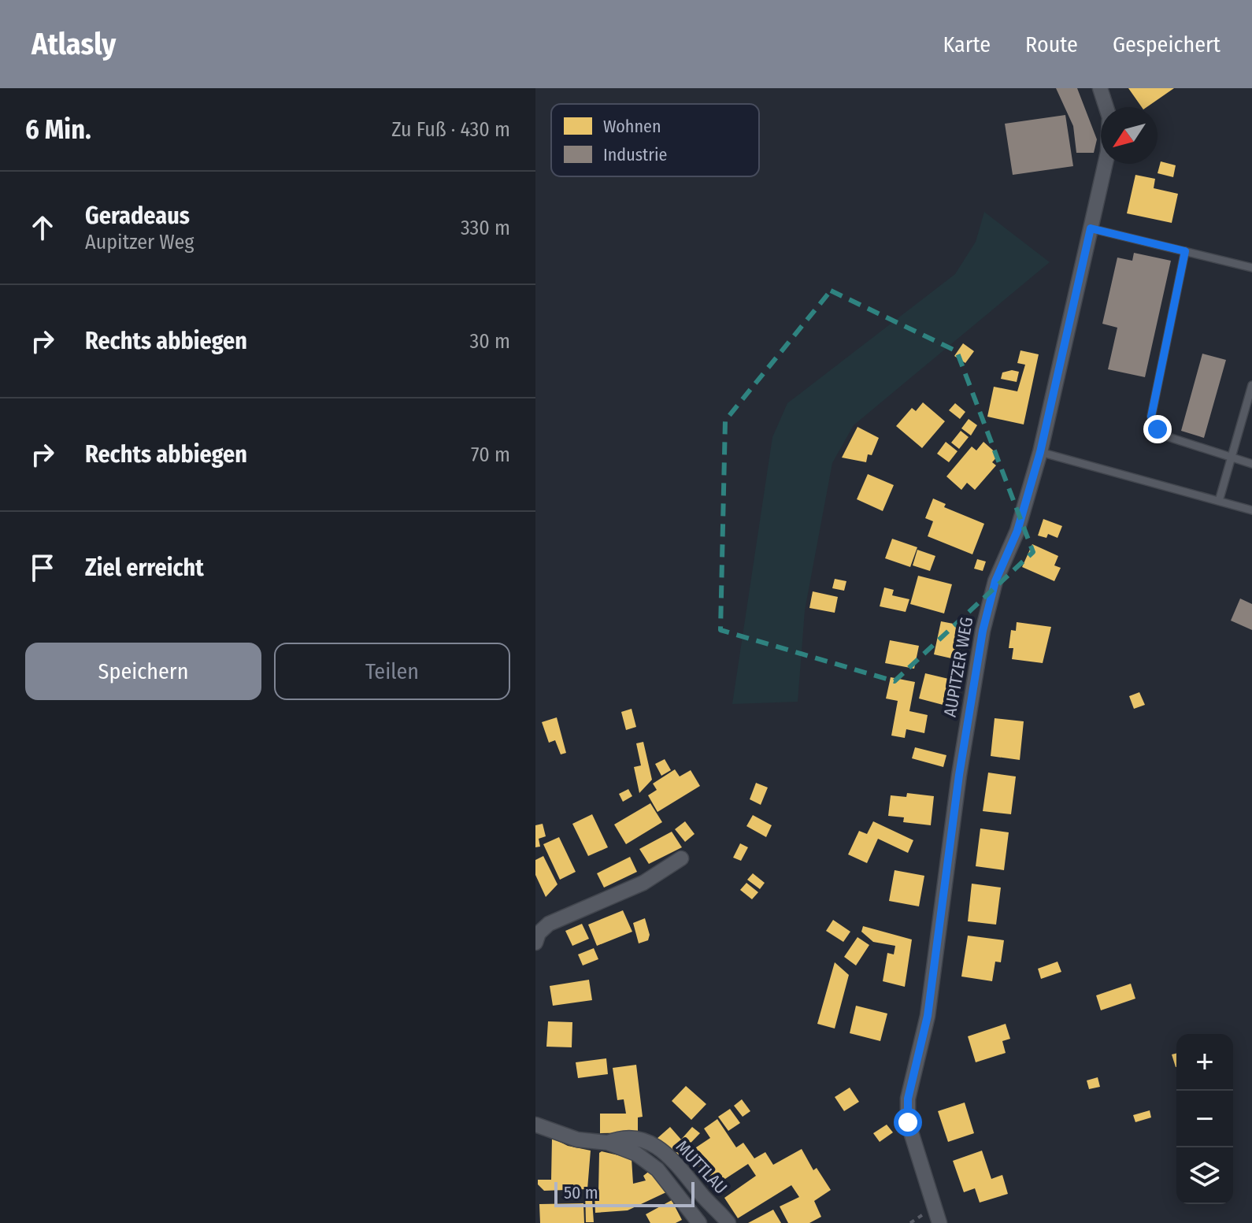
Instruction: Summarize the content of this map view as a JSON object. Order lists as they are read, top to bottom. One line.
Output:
{"streets":{"street":["AUPITZER WEG","MUTTLAU"]},"legend":["Wohnen","Industrie"],"scale_bar":"50 m","north":"bottom left","page":{"header":"Atlasly","nav":["Karte","Route","Gespeichert"],"heading":["6 Min.","Zu Fuß · 430 m"],"list":[["Geradeaus","Aupitzer Weg","330 m"],["Rechts abbiegen","30 m"],["Rechts abbiegen","70 m"],"Ziel erreicht"],"buttons":["Speichern","Teilen"],"map_buttons":["+","−"],"scale":"50 m"}}
